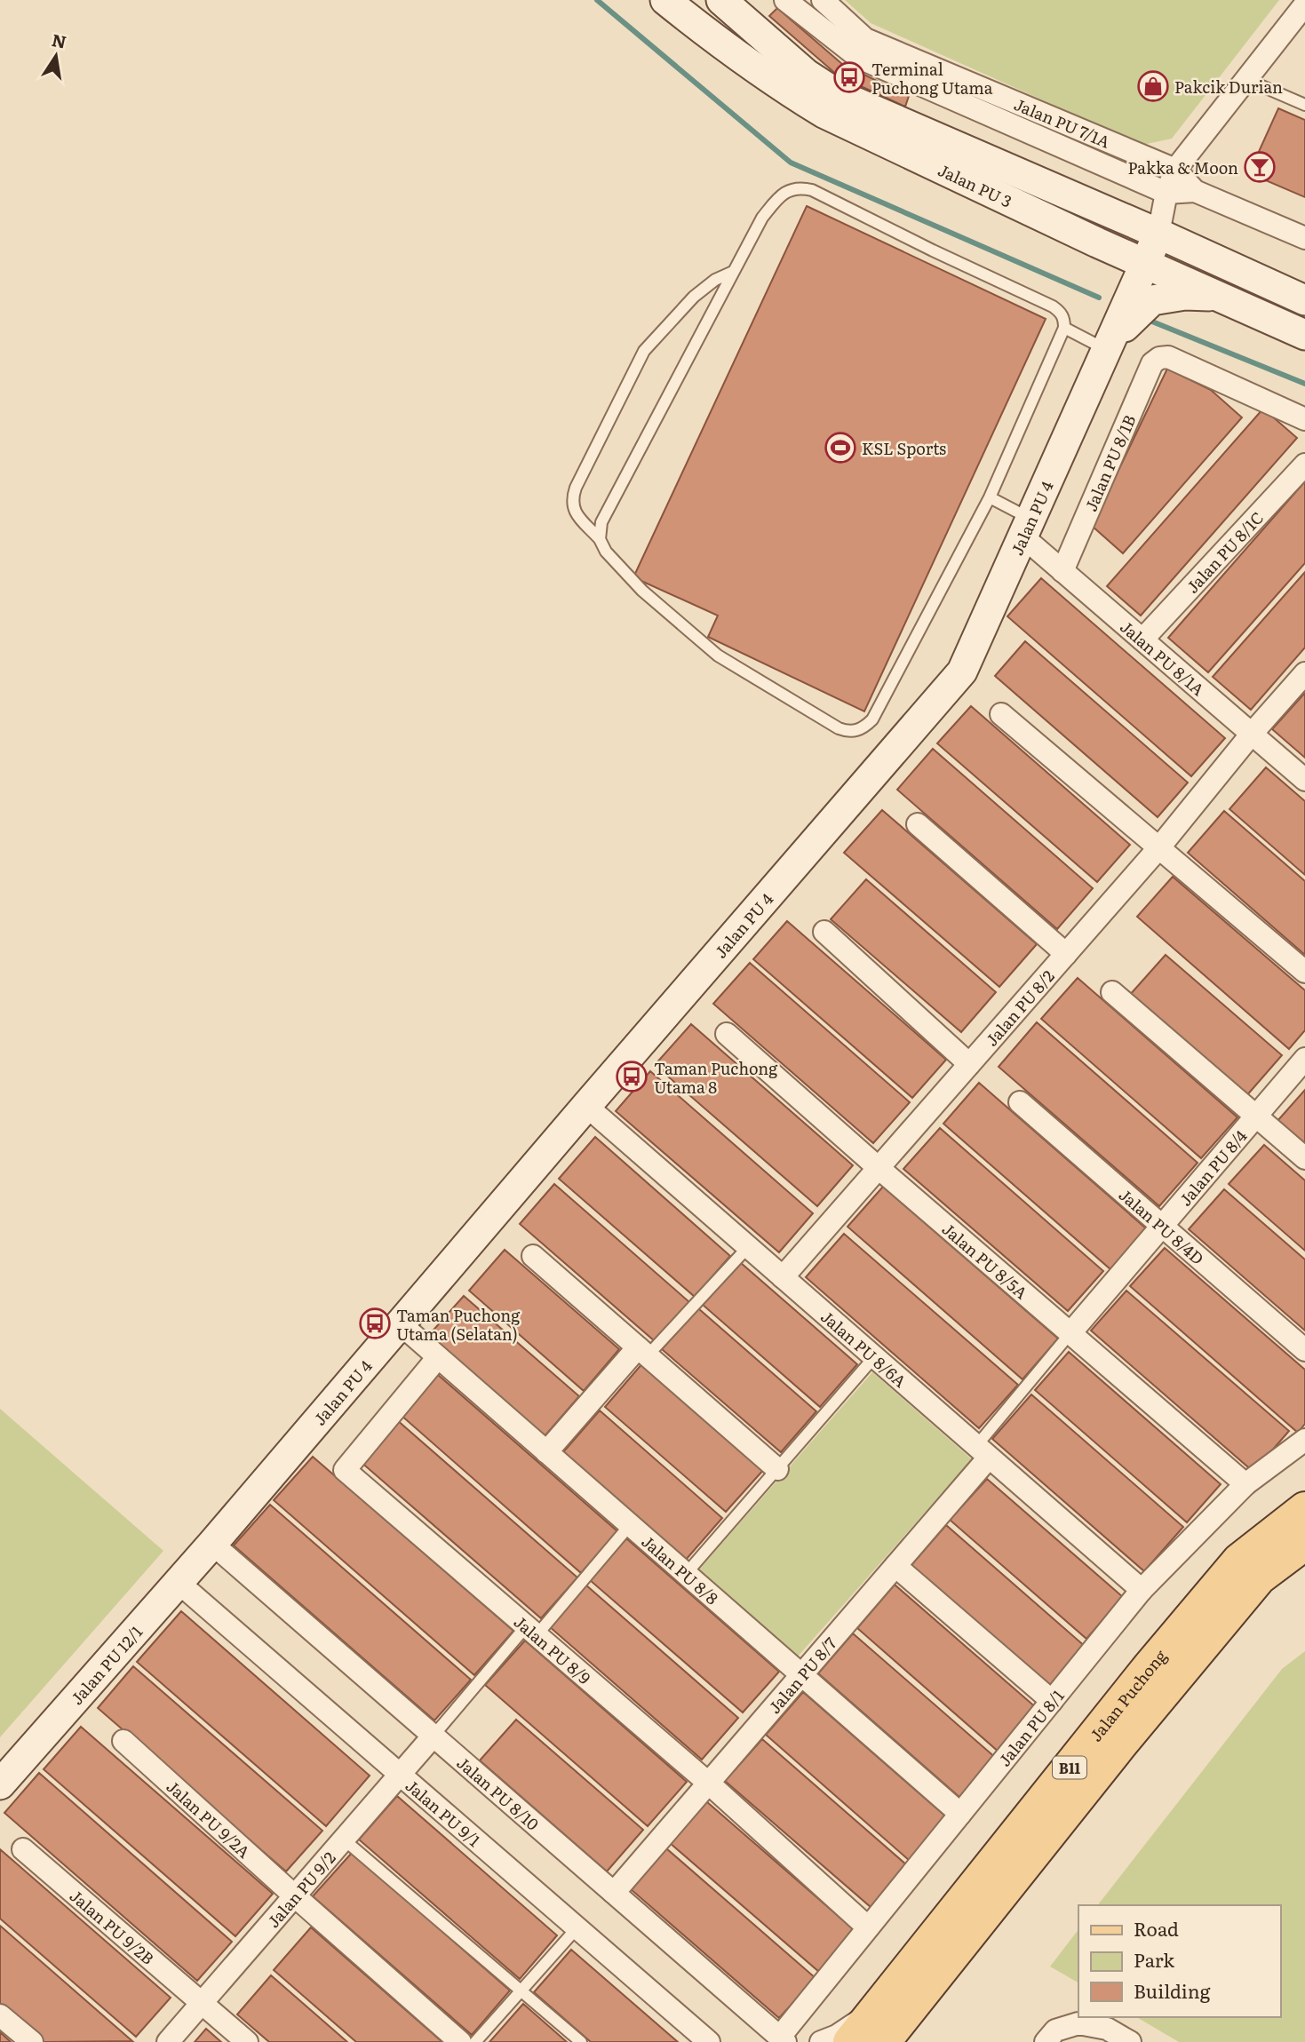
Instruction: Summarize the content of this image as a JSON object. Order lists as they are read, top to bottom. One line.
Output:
{"streets":{"main road":["Jalan Puchong","B11"],"street":["Jalan PU 7/1A","Jalan PU 3","Jalan PU 8/1B","Jalan PU 4","Jalan PU 8/1C","Jalan PU 8/1A","Jalan PU 8/2","Jalan PU 8/4","Jalan PU 8/4D","Jalan PU 8/5A","Jalan PU 8/6A","Jalan PU 8/8","Jalan PU 8/9","Jalan PU 12/1","Jalan PU 8/7","Jalan PU 8/1","Jalan PU 8/10","Jalan PU 9/1","Jalan PU 9/2A","Jalan PU 9/2","Jalan PU 9/2B"]},"crossings":[["Jalan PU 3","Jalan PU 4"],["Jalan PU 8/1B","Jalan PU 8/1A"],["Jalan PU 4","Jalan PU 8/1A"],["Jalan PU 4","Jalan PU 8/6A"],["Jalan PU 4","Jalan PU 8/8"],["Jalan PU 4","Jalan PU 12/1"],["Jalan PU 4","Jalan PU 8/10"],["Jalan PU 8/1C","Jalan PU 8/1A"],["Jalan PU 8/1A","Jalan PU 8/2"],["Jalan PU 8/2","Jalan PU 8/5A"],["Jalan PU 8/2","Jalan PU 8/6A"],["Jalan PU 8/4","Jalan PU 8/4D"],["Jalan PU 8/4","Jalan PU 8/5A"],["Jalan PU 8/5A","Jalan PU 8/1"],["Jalan PU 8/6A","Jalan PU 8/7"],["Jalan PU 8/6A","Jalan PU 8/1"],["Jalan PU 8/8","Jalan PU 8/9"],["Jalan PU 8/8","Jalan PU 8/7"],["Jalan PU 8/8","Jalan PU 8/1"],["Jalan PU 8/9","Jalan PU 8/7"],["Jalan PU 8/9","Jalan PU 8/1"],["Jalan PU 12/1","Jalan PU 8/10"],["Jalan PU 12/1","Jalan PU 9/1"],["Jalan PU 8/7","Jalan PU 8/10"],["Jalan PU 8/1","Jalan PU 8/10"],["Jalan PU 8/10","Jalan PU 9/2"],["Jalan PU 9/1","Jalan PU 9/2"],["Jalan PU 9/2A","Jalan PU 9/2"],["Jalan PU 9/2","Jalan PU 9/2B"]],"places":{"bus stop":["Terminal Puchong Utama","Taman Puchong Utama 8","Taman Puchong Utama (Selatan)"],"shop":["Pakcik Durian"],"bar":["Pakka & Moon"],"sports":["KSL Sports"]},"legend":["Road","Park","Building"],"north":"top"}
